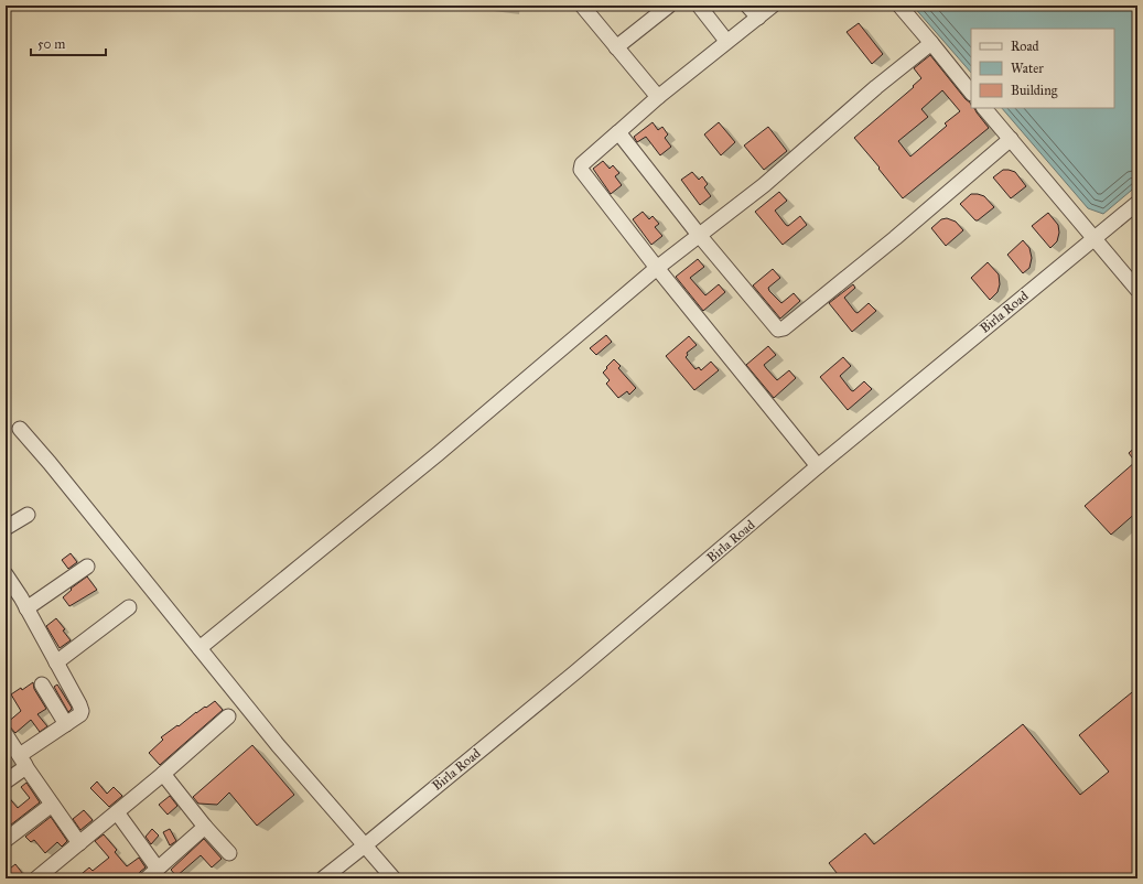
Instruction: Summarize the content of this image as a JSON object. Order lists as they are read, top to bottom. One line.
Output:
{"streets":{"street":["Birla Road"]},"legend":["Road","Water","Building"],"scale_bar":"50 m"}
